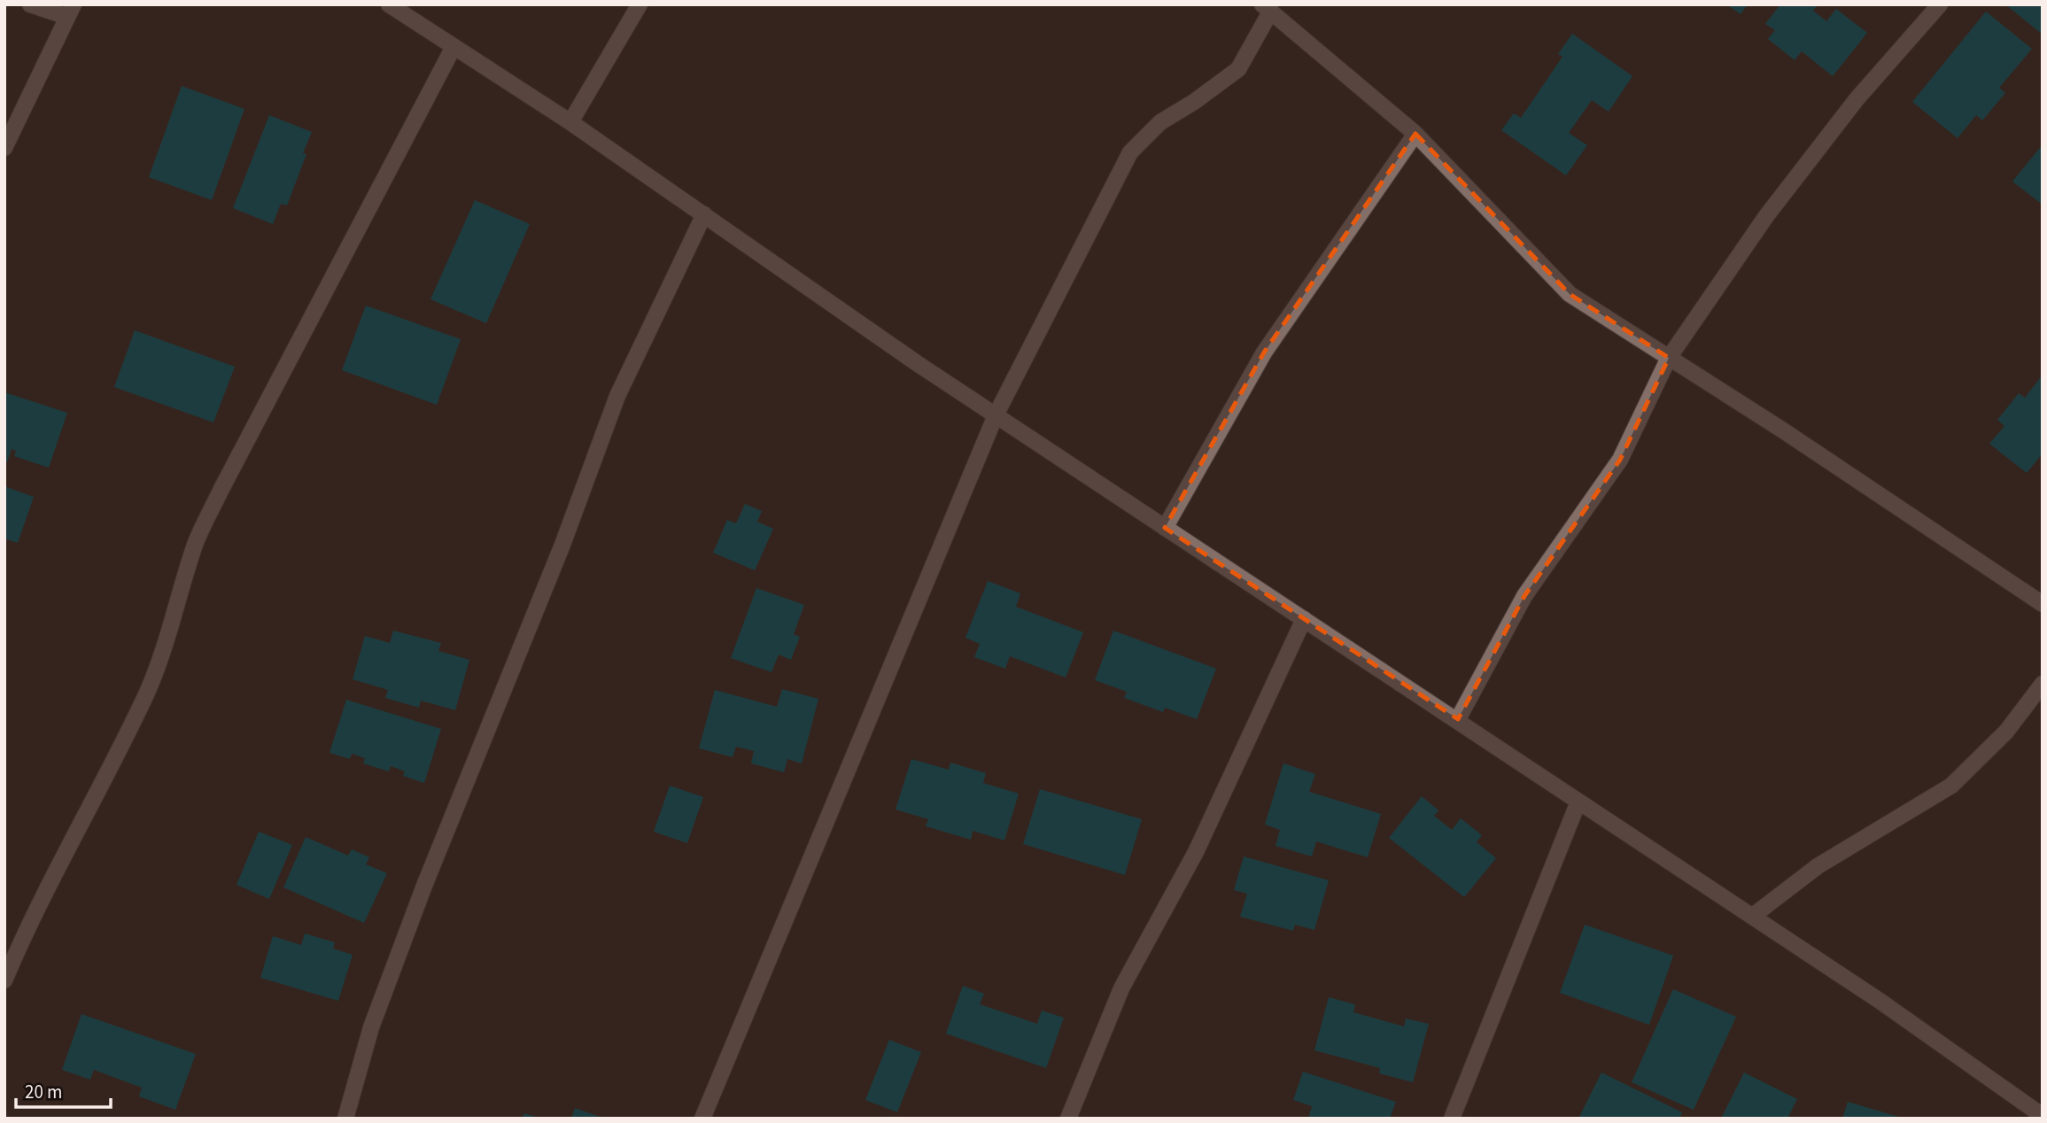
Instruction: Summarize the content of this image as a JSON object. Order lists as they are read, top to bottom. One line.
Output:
{"scale_bar":"20 m"}
